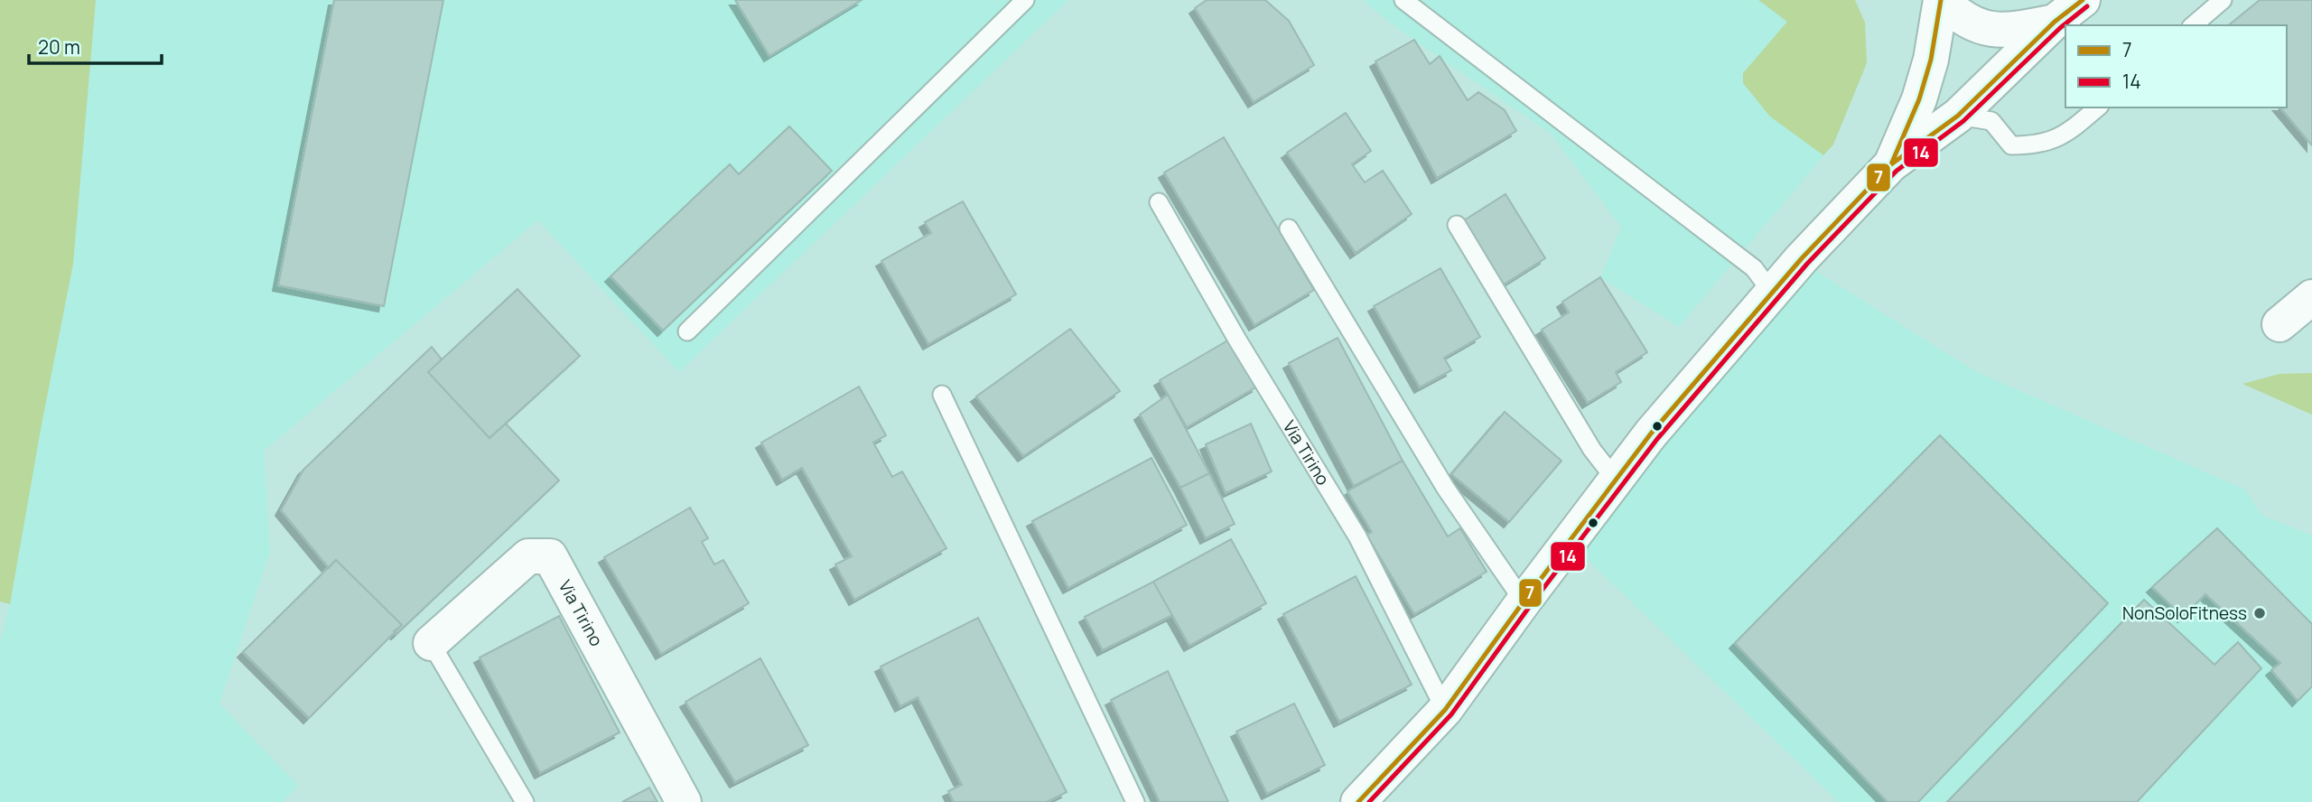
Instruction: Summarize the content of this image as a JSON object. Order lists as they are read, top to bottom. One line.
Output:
{"streets":{"street":["Via Tirino"]},"places":["NonSoloFitness"],"lines":["transit line 7","transit line 14"],"legend":["7","14"],"scale_bar":"20 m"}
